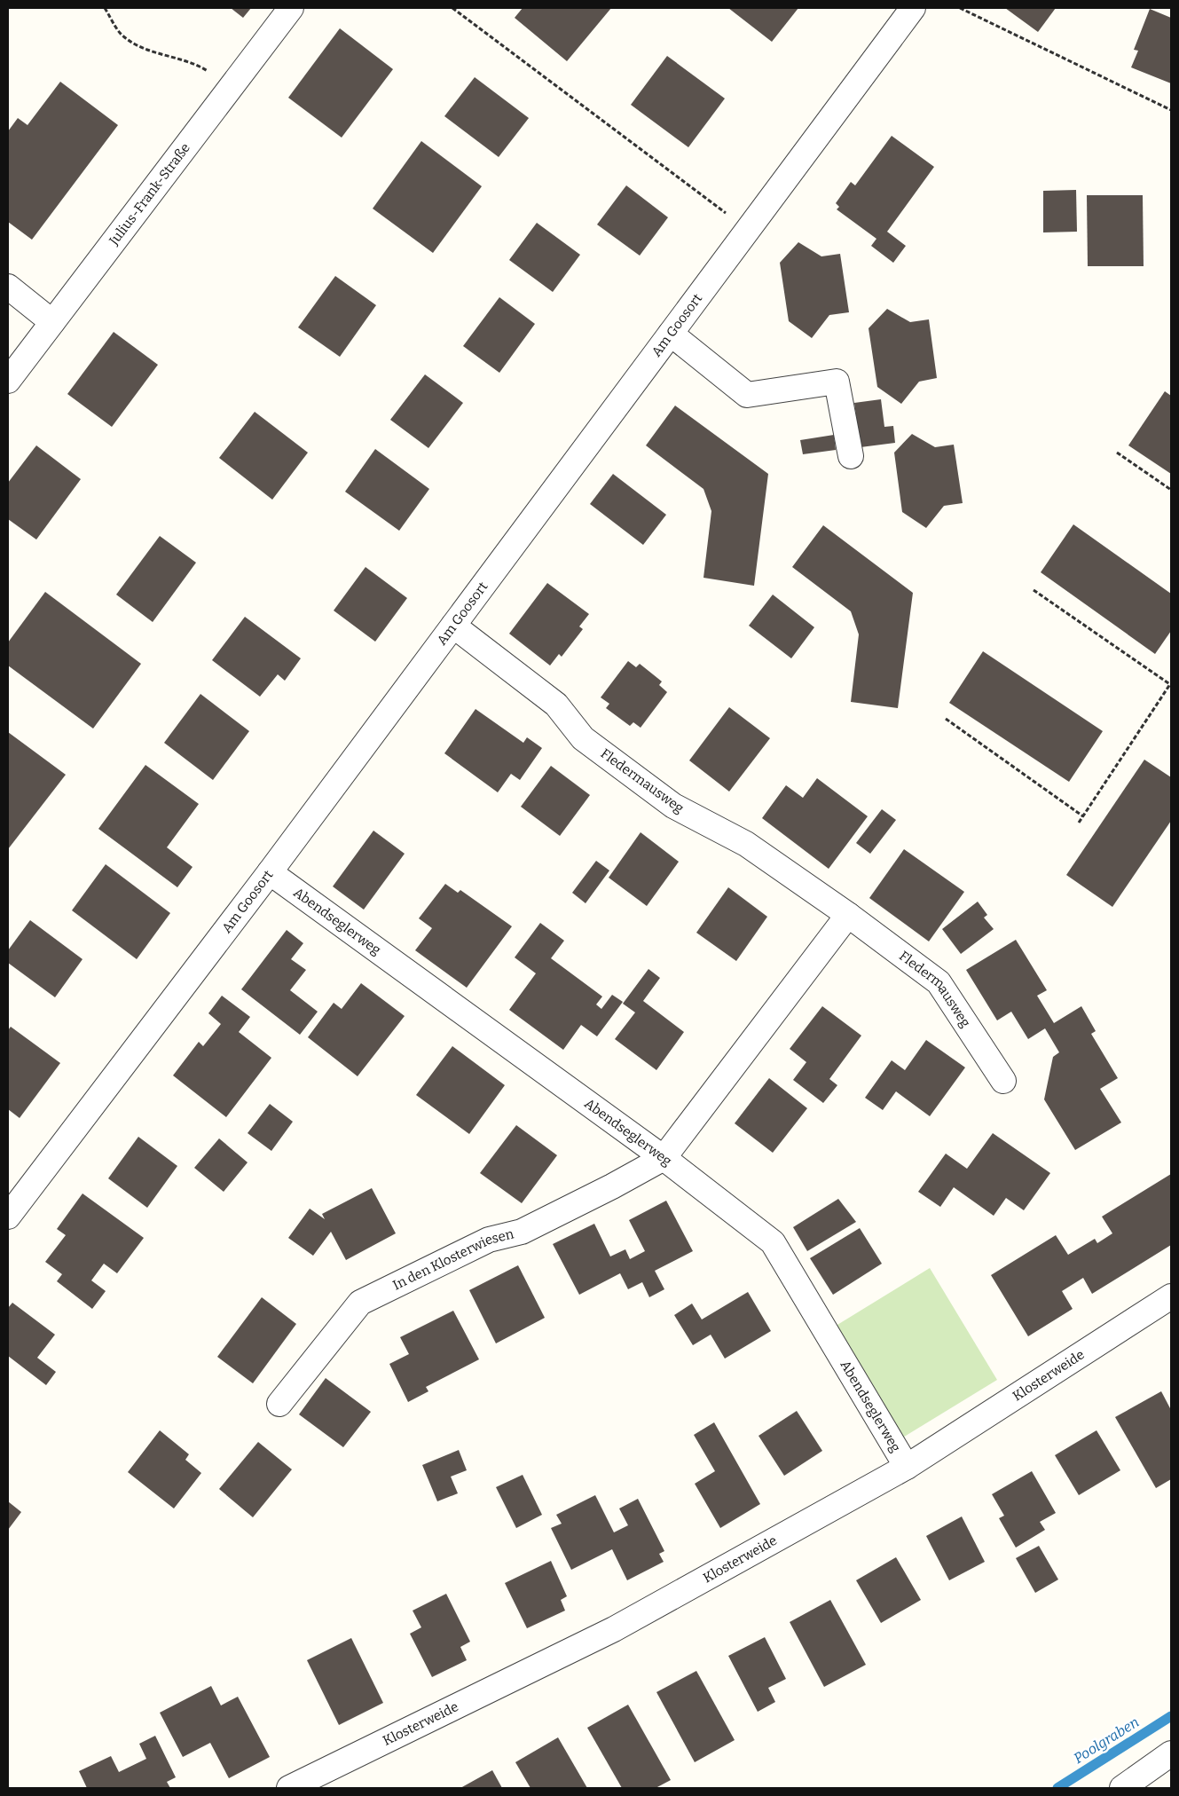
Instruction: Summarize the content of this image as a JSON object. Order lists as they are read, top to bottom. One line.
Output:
{"streets":{"street":["Julius-Frank-Straße","Am Goosort","Fledermausweg","Abendseglerweg","In den Klosterwiesen","Klosterweide"]},"crossings":[["Am Goosort","Fledermausweg"],["Am Goosort","Abendseglerweg"],["Abendseglerweg","In den Klosterwiesen"],["Abendseglerweg","Klosterweide"]],"water":["Poolgraben"]}
